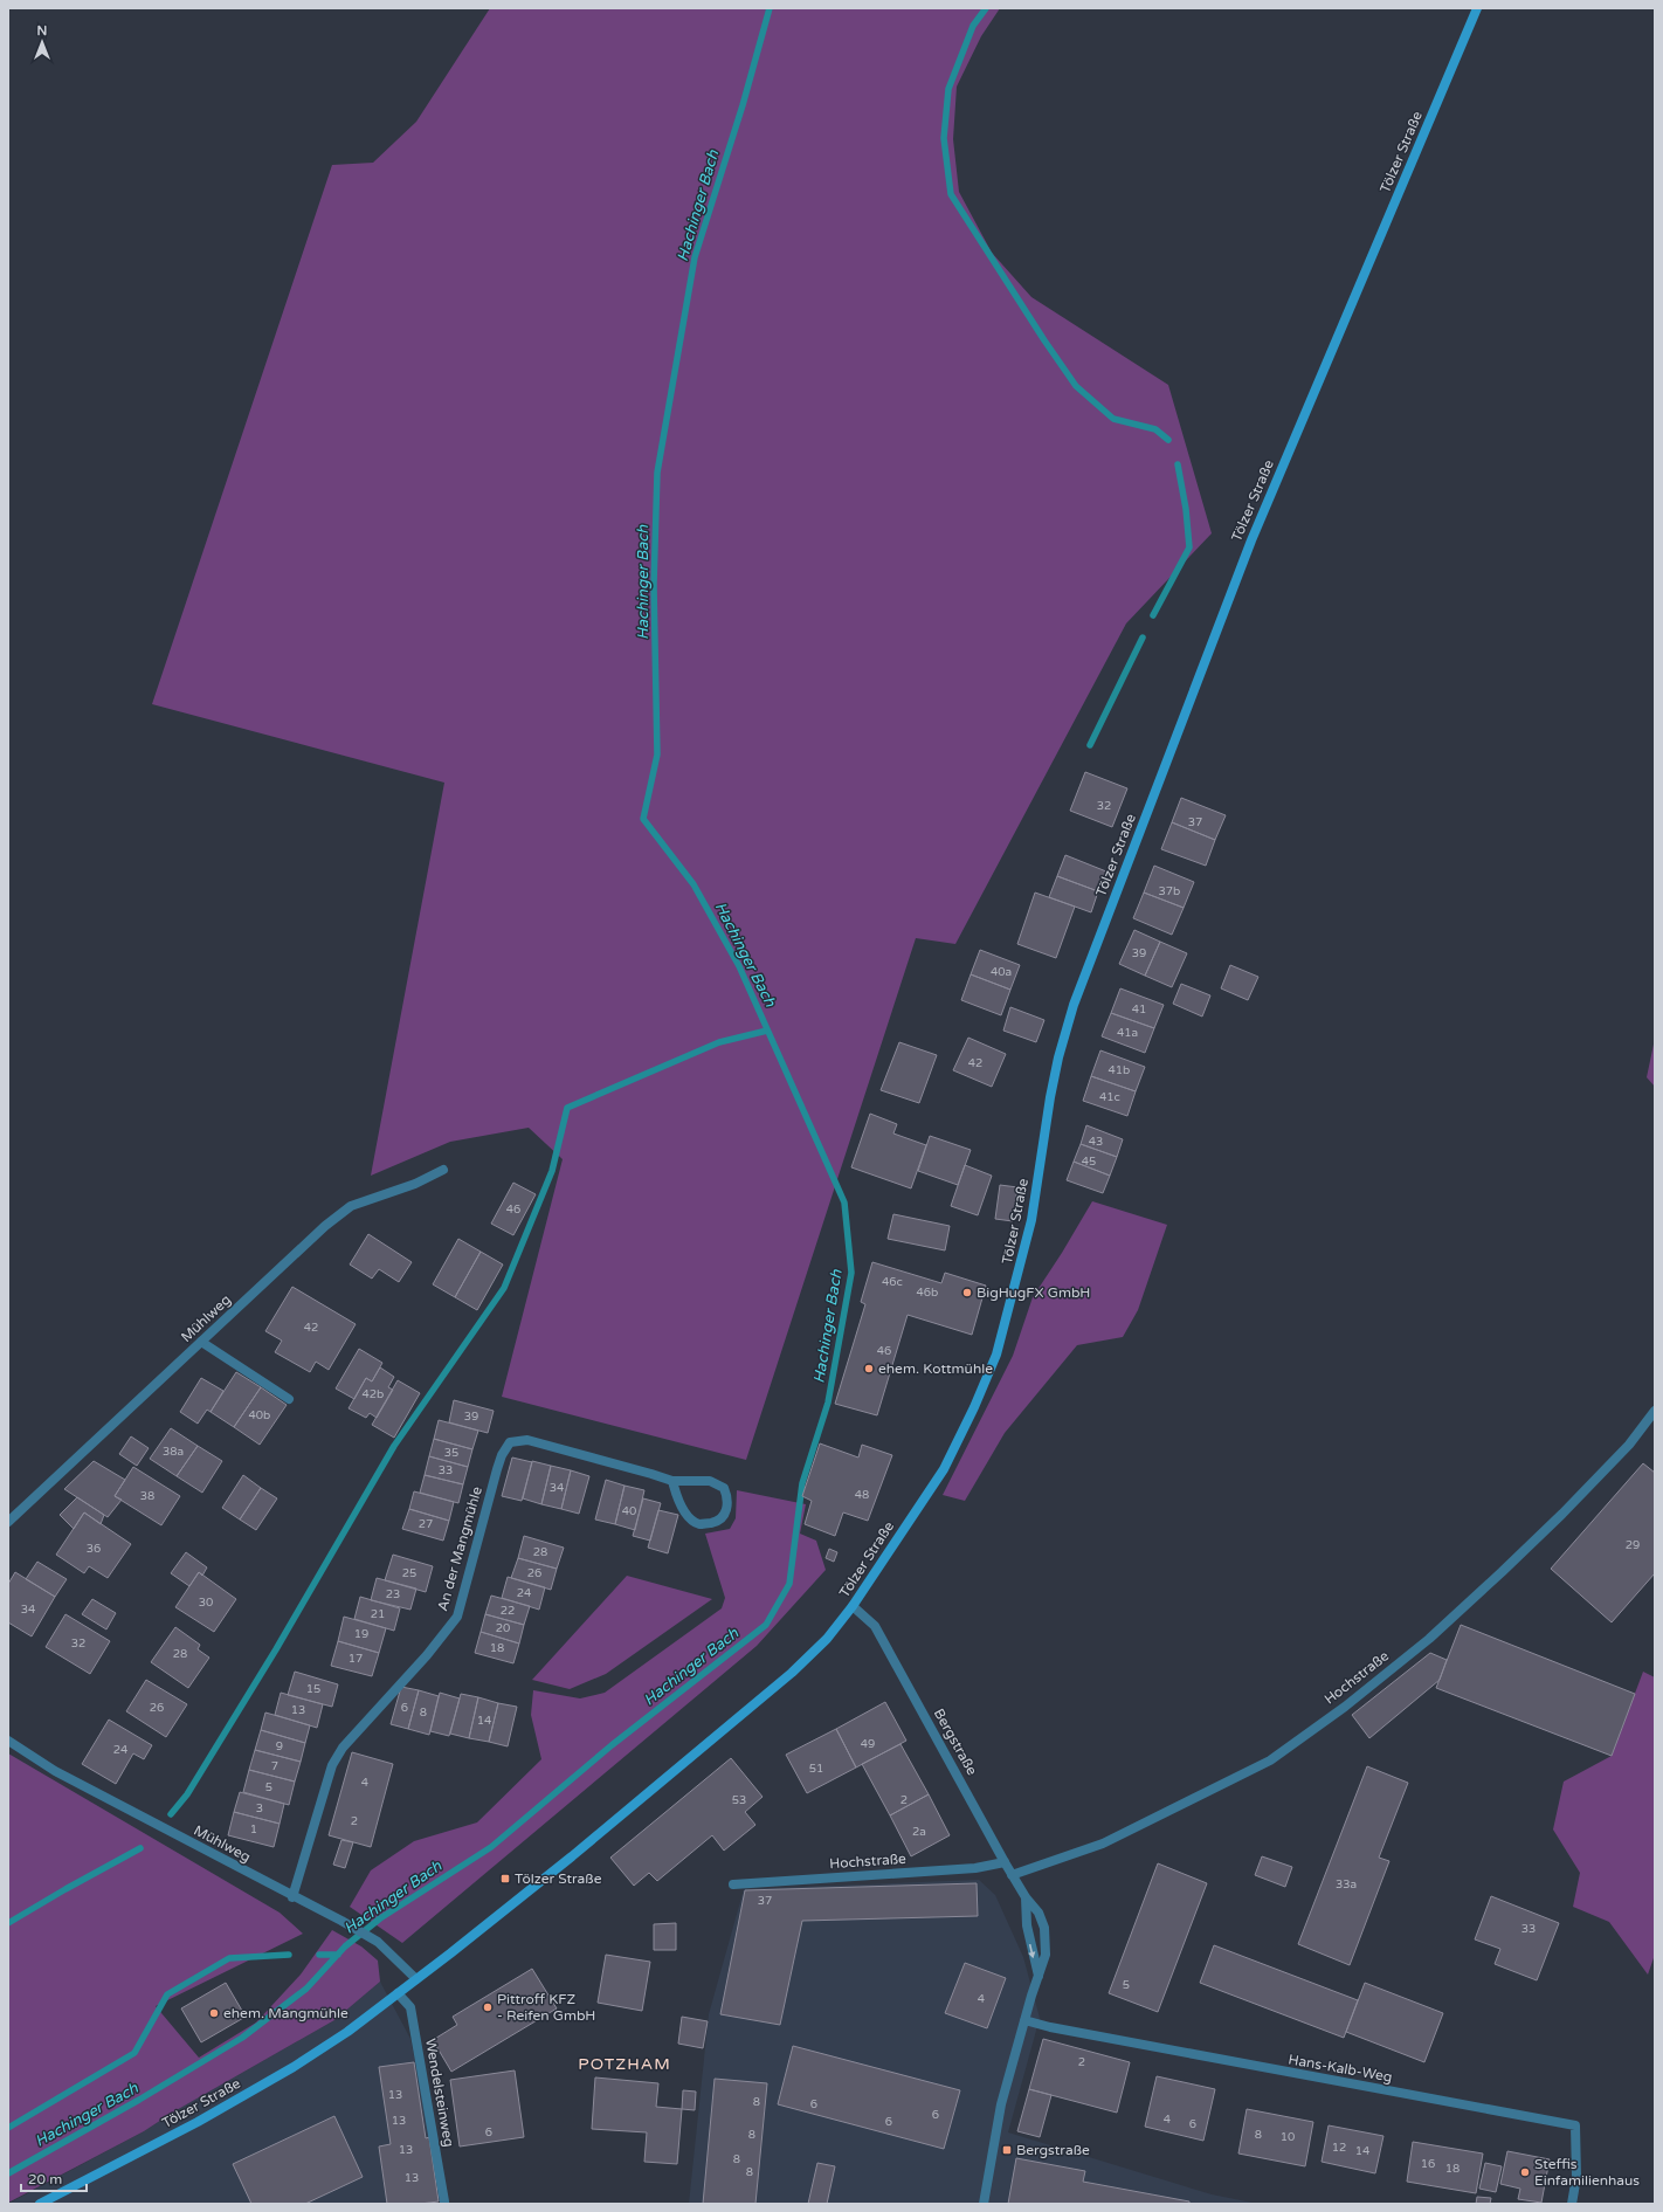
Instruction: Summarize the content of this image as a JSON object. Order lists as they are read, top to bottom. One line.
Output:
{"streets":{"main road":["Tölzer Straße"],"street":["Mühlweg","An der Mangmühle","Hochstraße","Bergstraße","Hans-Kalb-Weg","Wendelsteinweg"]},"crossings":[["Tölzer Straße","Mühlweg"],["Tölzer Straße","Bergstraße"],["Tölzer Straße","Wendelsteinweg"],["Mühlweg","An der Mangmühle"],["Hochstraße","Bergstraße"],["Bergstraße","Hans-Kalb-Weg"]],"districts":["POTZHAM"],"water":["Hachinger Bach"],"places":{"other":["BigHugFX GmbH","ehem. Kottmühle","Pittroff KFZ - Reifen GmbH","ehem. Mangmühle","Steffis Einfamilienhaus"],"transit":["Tölzer Straße","Bergstraße"]},"house_numbers":["32","37","37b","39","40a","41","41a","42","41b","41c","43","45","46","46c","46b","42","46","42b","40b","39","38a","35","33","34","48","38","40","27","29","36","28","25","26","24","23","30","34","22","21","20","19","32","18","28","17","15","26","6","13","8","14","49","9","24","7","51","4","5","53","2","3","2","1","2a","33a","37","33","5","4","2","13","8","6","6","4","13","6","6","6","8","8","10","12","13","14","8","16","18","8","13"],"scale_bar":"20 m","north":"top"}
